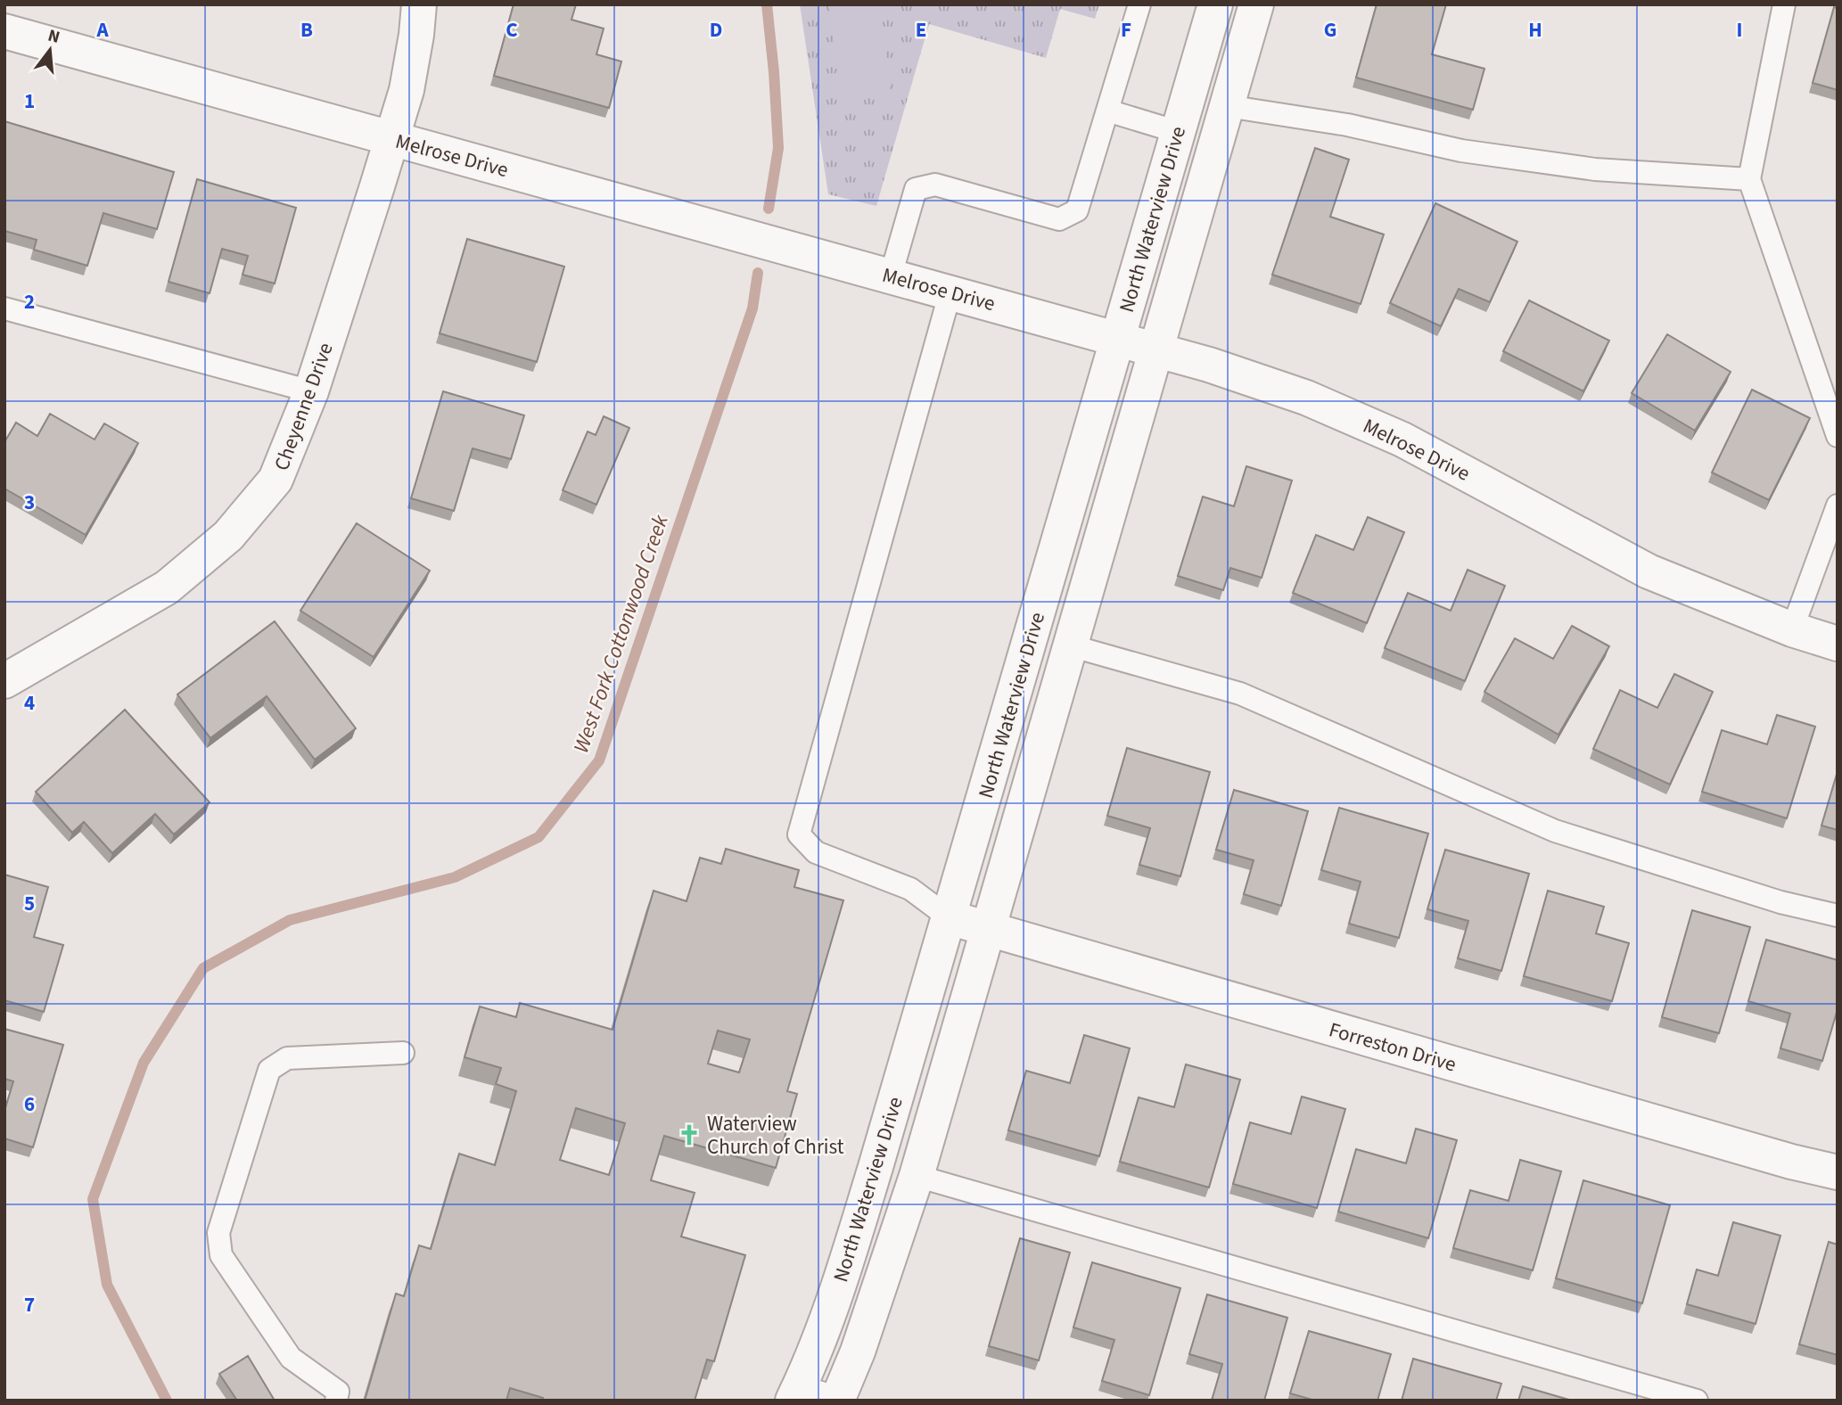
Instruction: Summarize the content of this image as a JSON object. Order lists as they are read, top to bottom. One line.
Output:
{"streets":{"street":["Melrose Drive","North Waterview Drive","Cheyenne Drive","Forreston Drive"]},"crossings":[["Melrose Drive","North Waterview Drive"],["Melrose Drive","Cheyenne Drive"],["North Waterview Drive","Forreston Drive"]],"water":["West Fork Cottonwood Creek"],"places":{"church":["Waterview Church of Christ"]},"north":"top","grid":{"columns":["A","B","C","D","E","F","G","H","I"],"rows":["1","2","3","4","5","6","7"]}}
